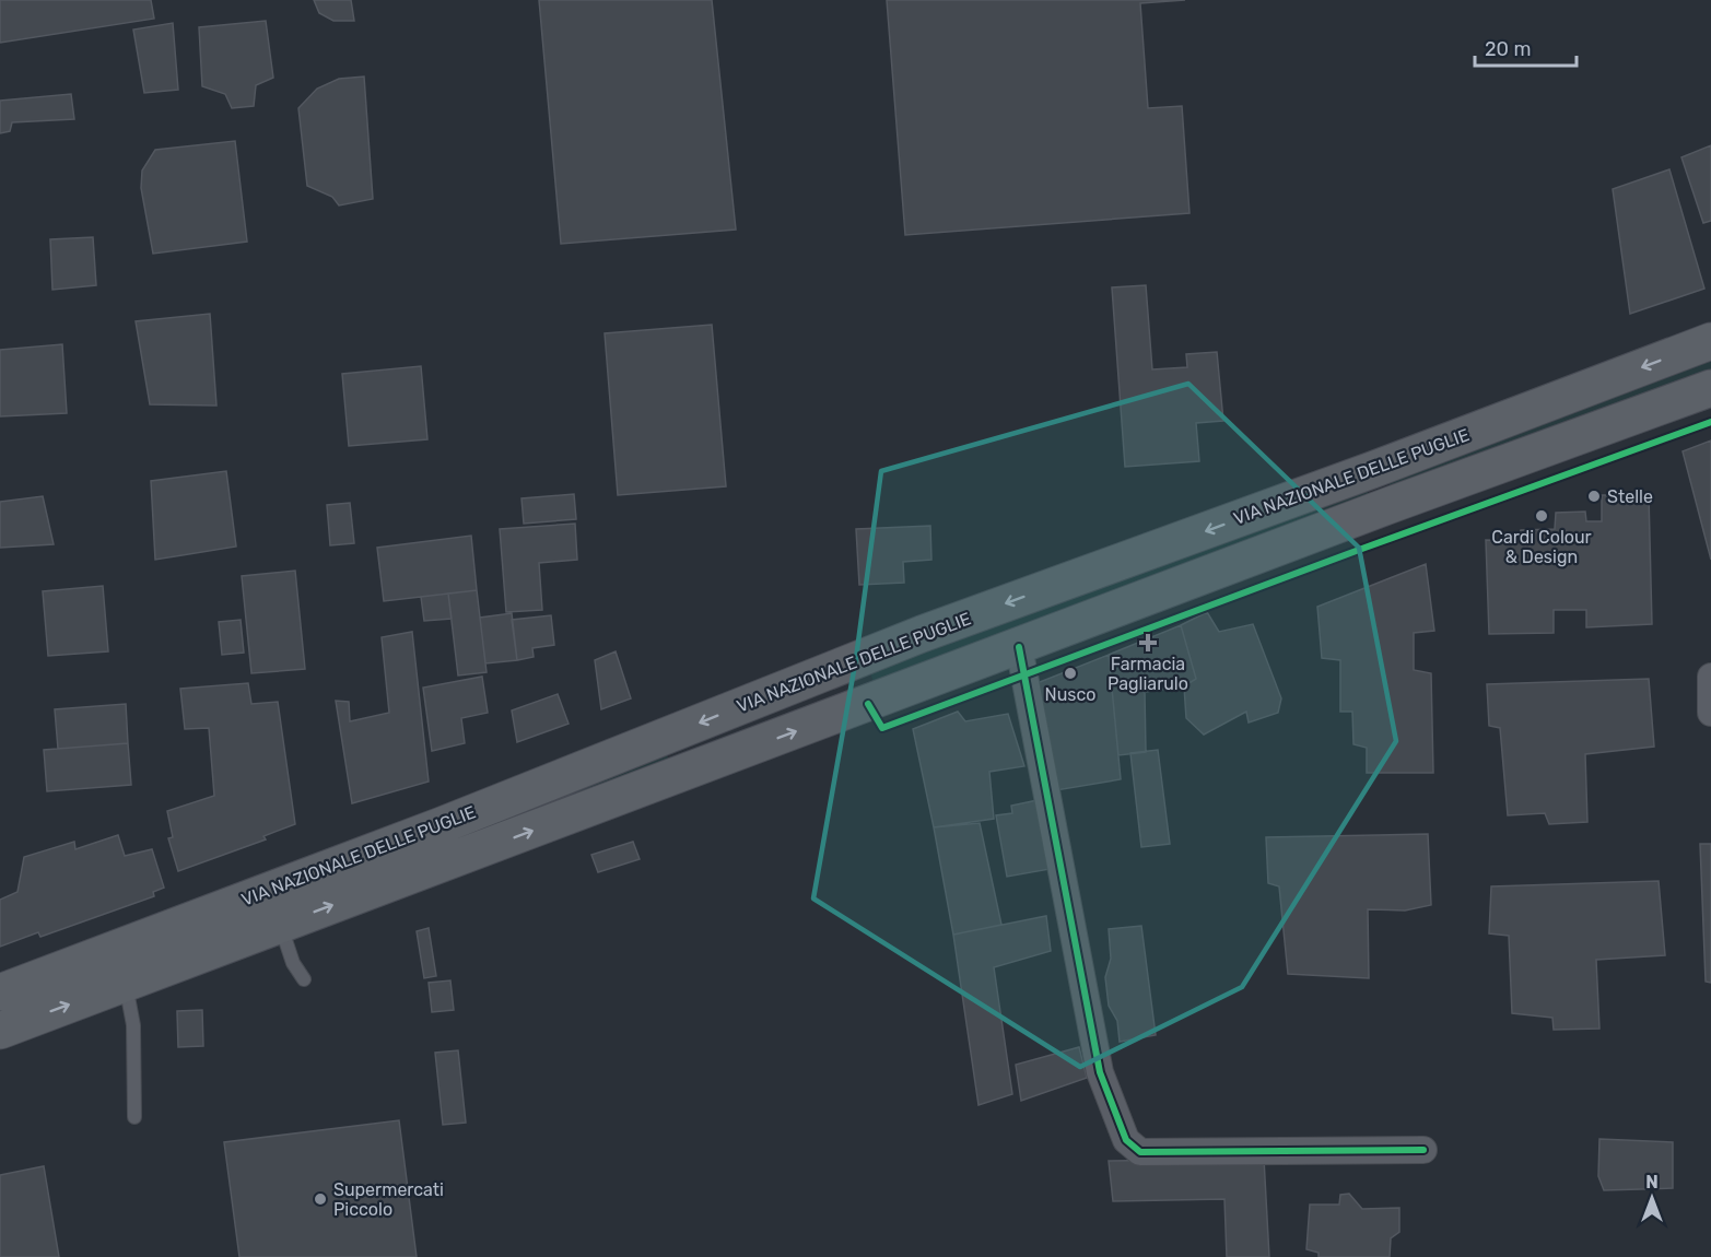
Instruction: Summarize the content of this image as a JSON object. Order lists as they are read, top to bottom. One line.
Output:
{"streets":{"main road":["VIA NAZIONALE DELLE PUGLIE"]},"places":{"other":["Stelle","Cardi Colour & Design","Nusco","Supermercati Piccolo"],"health":["Farmacia Pagliarulo"]},"scale_bar":"20 m","north":"top"}
